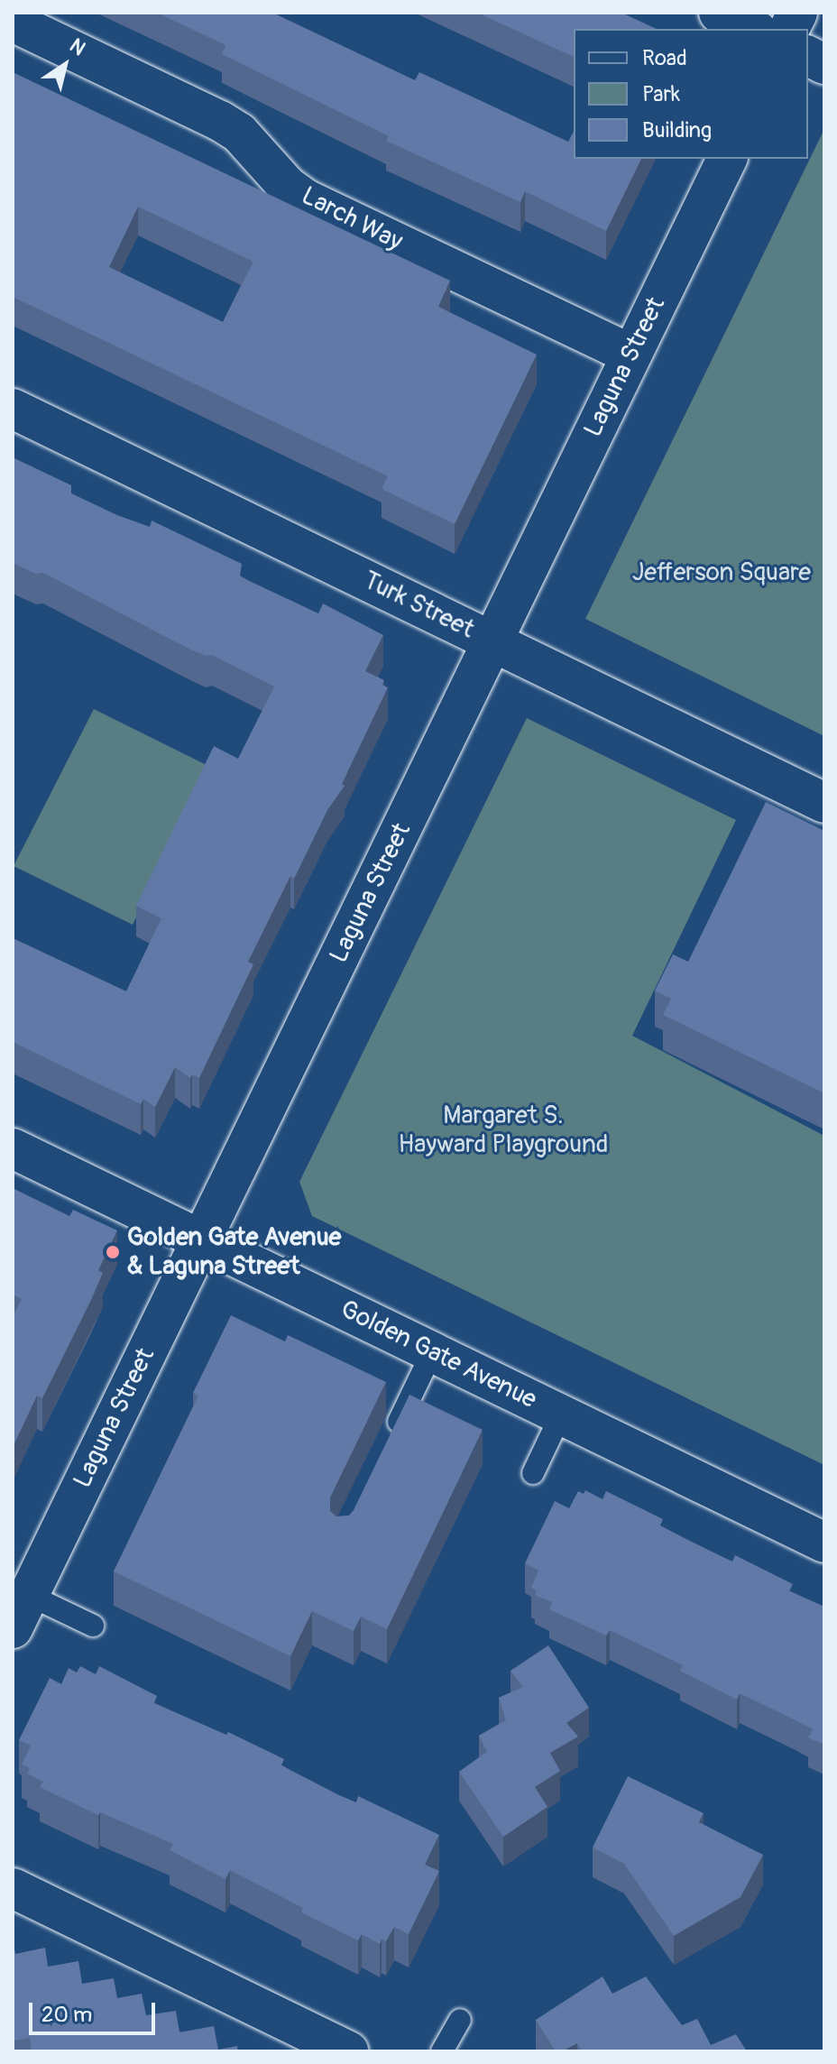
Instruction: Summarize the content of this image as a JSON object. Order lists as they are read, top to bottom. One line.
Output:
{"streets":{"street":["Larch Way","Laguna Street","Turk Street","Golden Gate Avenue"]},"crossings":[["Larch Way","Laguna Street"],["Laguna Street","Turk Street"],["Laguna Street","Golden Gate Avenue"]],"parks":["Jefferson Square","Margaret S. Hayward Playground"],"places":["Golden Gate Avenue & Laguna Street"],"legend":["Road","Park","Building"],"scale_bar":"20 m","north":"top right"}
